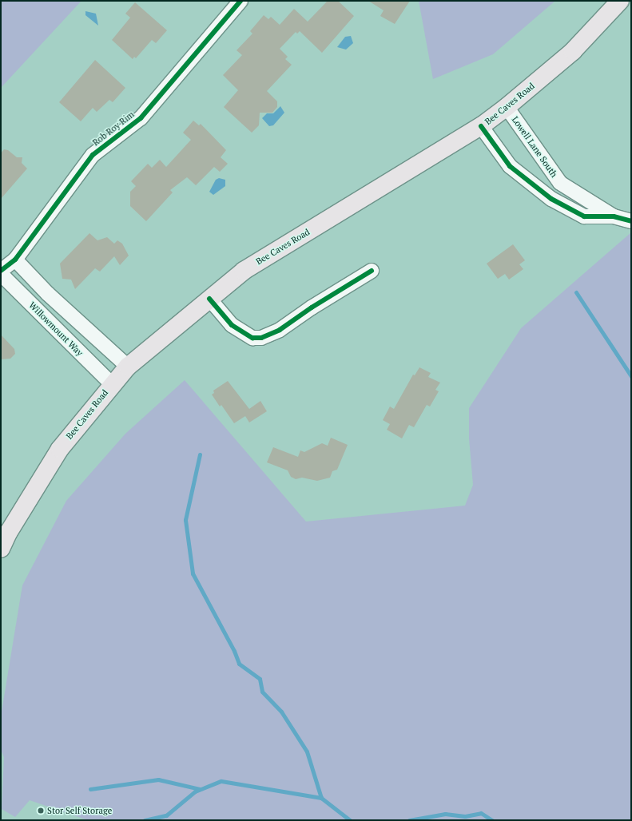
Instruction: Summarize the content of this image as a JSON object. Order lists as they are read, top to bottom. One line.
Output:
{"streets":{"main road":["Bee Caves Road"],"street":["Rob Roy Rim","Lowell Lane South","Willowmount Way"]},"crossings":[["Bee Caves Road","Lowell Lane South"],["Bee Caves Road","Willowmount Way"]],"places":["Stor Self Storage"]}
